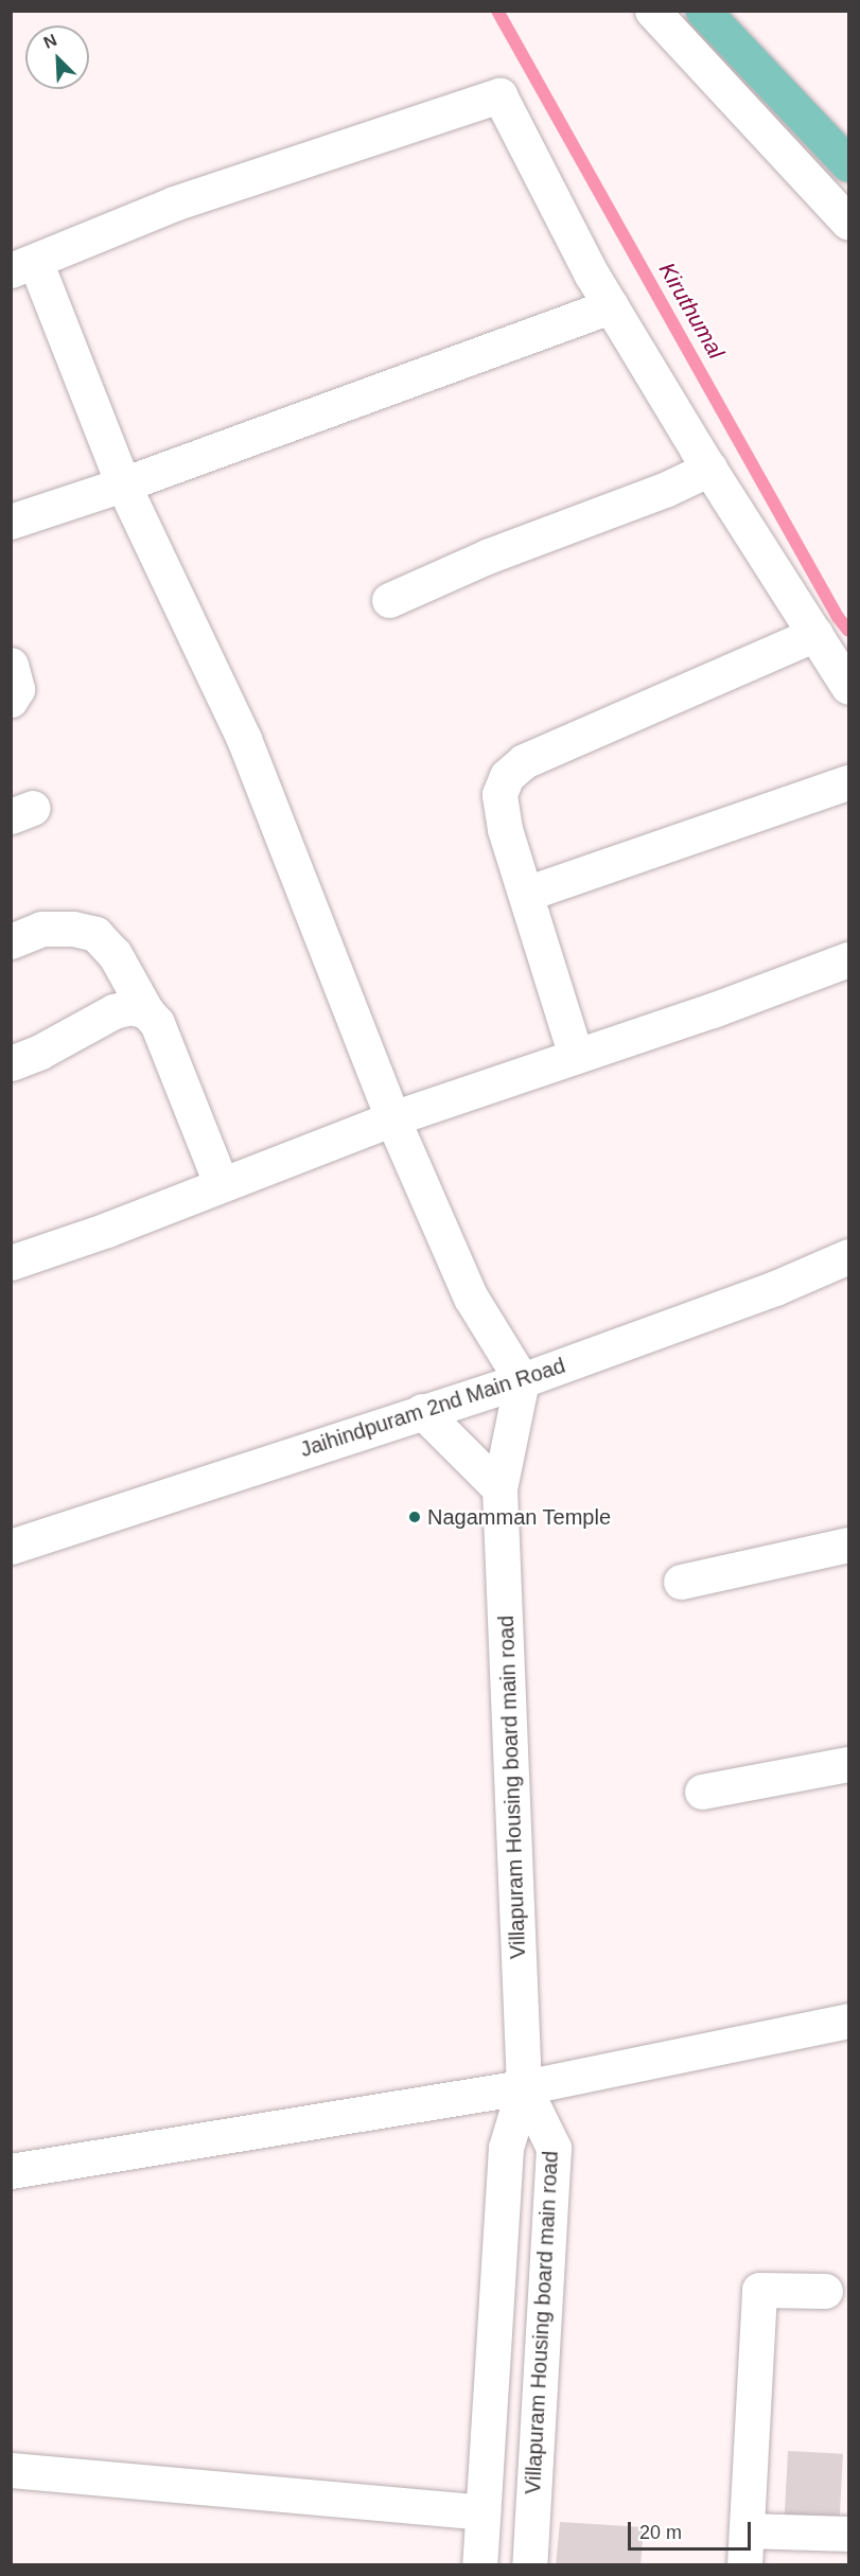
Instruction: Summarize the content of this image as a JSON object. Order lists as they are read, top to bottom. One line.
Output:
{"streets":{"street":["Jaihindpuram 2nd Main Road","Villapuram Housing board main road"]},"crossings":[["Jaihindpuram 2nd Main Road","Villapuram Housing board main road"]],"water":["Kiruthumal"],"places":["Nagamman Temple"],"scale_bar":"20 m","north":"top left"}
